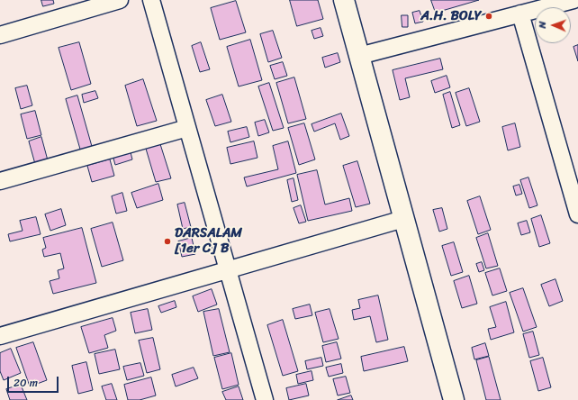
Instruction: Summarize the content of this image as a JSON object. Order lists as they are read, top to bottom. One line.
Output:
{"places":["A.H. BOLY","DARSALAM [1er C] B"],"scale_bar":"20 m","north":"left"}
